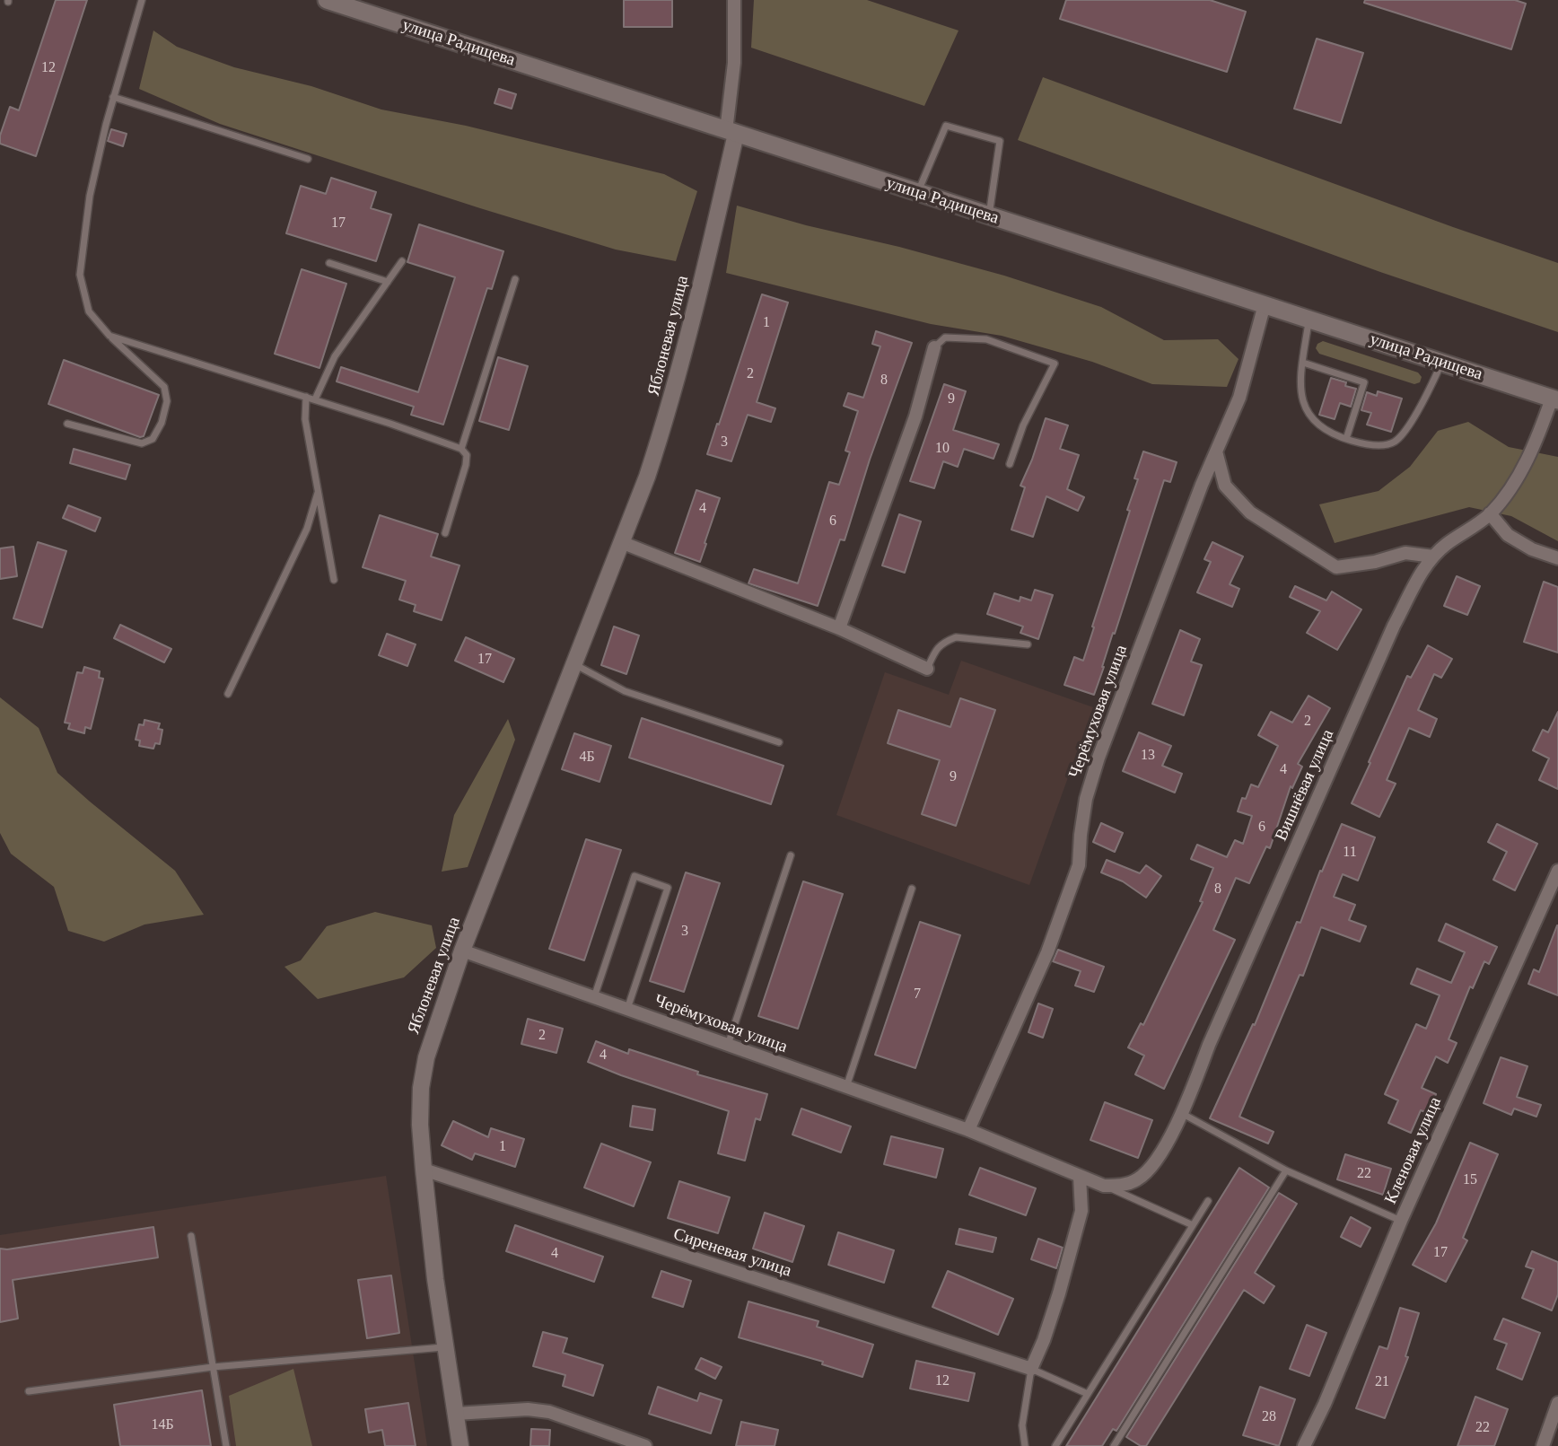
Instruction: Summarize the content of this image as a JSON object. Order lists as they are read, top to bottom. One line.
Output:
{"streets":{"main road":["улица Радищева"],"street":["Яблоневая улица","Черёмуховая улица","Вишнёвая улица","Кленовая улица","Сиреневая улица"]},"crossings":[["улица Радищева","Яблоневая улица"],["улица Радищева","Черёмуховая улица"],["улица Радищева","Вишнёвая улица"],["Яблоневая улица","Черёмуховая улица"],["Яблоневая улица","Сиреневая улица"],["Черёмуховая улица","Вишнёвая улица"]],"house_numbers":["12","17","1","2","8","9","3","10","4","6","17","2","13","4Б","4","9","6","11","8","3","7","2","4","1","22","15","17","4","12","21","28","14Б","22"]}
